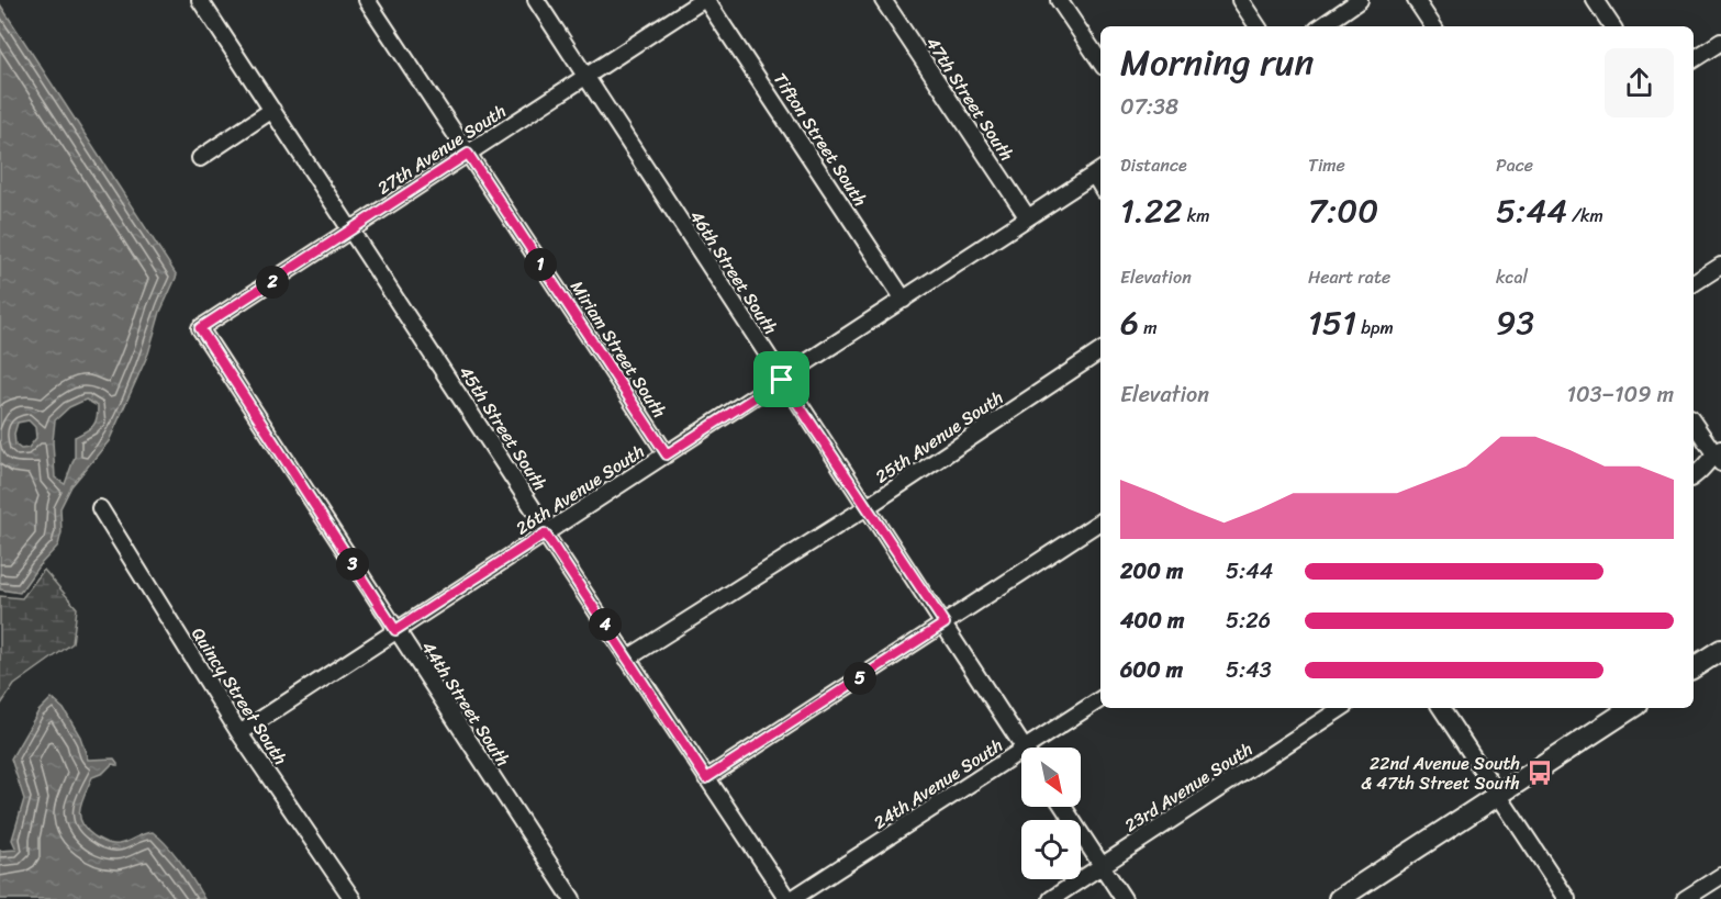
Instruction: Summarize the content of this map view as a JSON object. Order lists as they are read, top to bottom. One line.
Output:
{"streets":{"street":["47th Street South","Tifton Street South","27th Avenue South","46th Street South","Miriam Street South","45th Street South","25th Avenue South","26th Avenue South","Quincy Street South","44th Street South","24th Avenue South","23rd Avenue South"]},"crossings":[["47th Street South","26th Avenue South"],["Tifton Street South","27th Avenue South"],["Tifton Street South","26th Avenue South"],["27th Avenue South","46th Street South"],["27th Avenue South","Miriam Street South"],["27th Avenue South","45th Street South"],["27th Avenue South","44th Street South"],["46th Street South","25th Avenue South"],["46th Street South","26th Avenue South"],["Miriam Street South","26th Avenue South"],["45th Street South","25th Avenue South"],["45th Street South","26th Avenue South"],["45th Street South","24th Avenue South"],["26th Avenue South","Quincy Street South"],["26th Avenue South","44th Street South"]],"places":{"bus stop":["22nd Avenue South & 47th Street South"]},"north":"bottom right","page":{"heading":["Morning run","07:38"],"stats":[["Distance","1.22 km"],["Time","7:00"],["Pace","5:44 /km"],["Elevation","6 m"],["Heart rate","151 bpm"],["kcal","93"]],"pins":["1","2","3","4","5"],"chart":["Elevation","103–109 m"],"list":[{"name":"200 m","note":"5:44"},{"name":"400 m","note":"5:26"},{"name":"600 m","note":"5:43"}]}}
